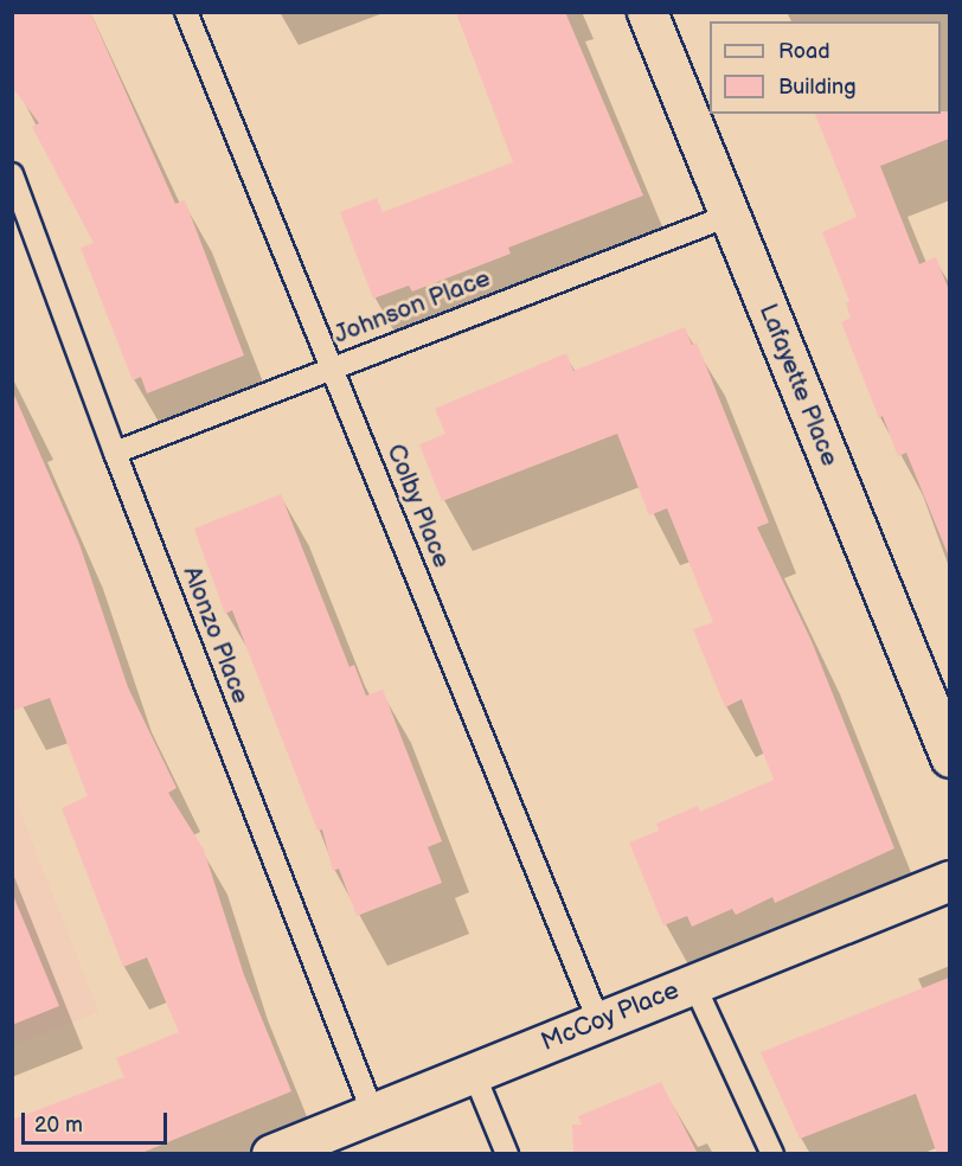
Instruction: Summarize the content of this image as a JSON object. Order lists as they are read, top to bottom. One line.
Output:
{"streets":{"street":["Lafayette Place","McCoy Place"],"lane":["Johnson Place","Colby Place","Alonzo Place"]},"crossings":[["Johnson Place","Lafayette Place"],["Johnson Place","Colby Place"],["Johnson Place","Alonzo Place"],["Colby Place","McCoy Place"],["Alonzo Place","McCoy Place"]],"legend":["Road","Building"],"scale_bar":"20 m"}
